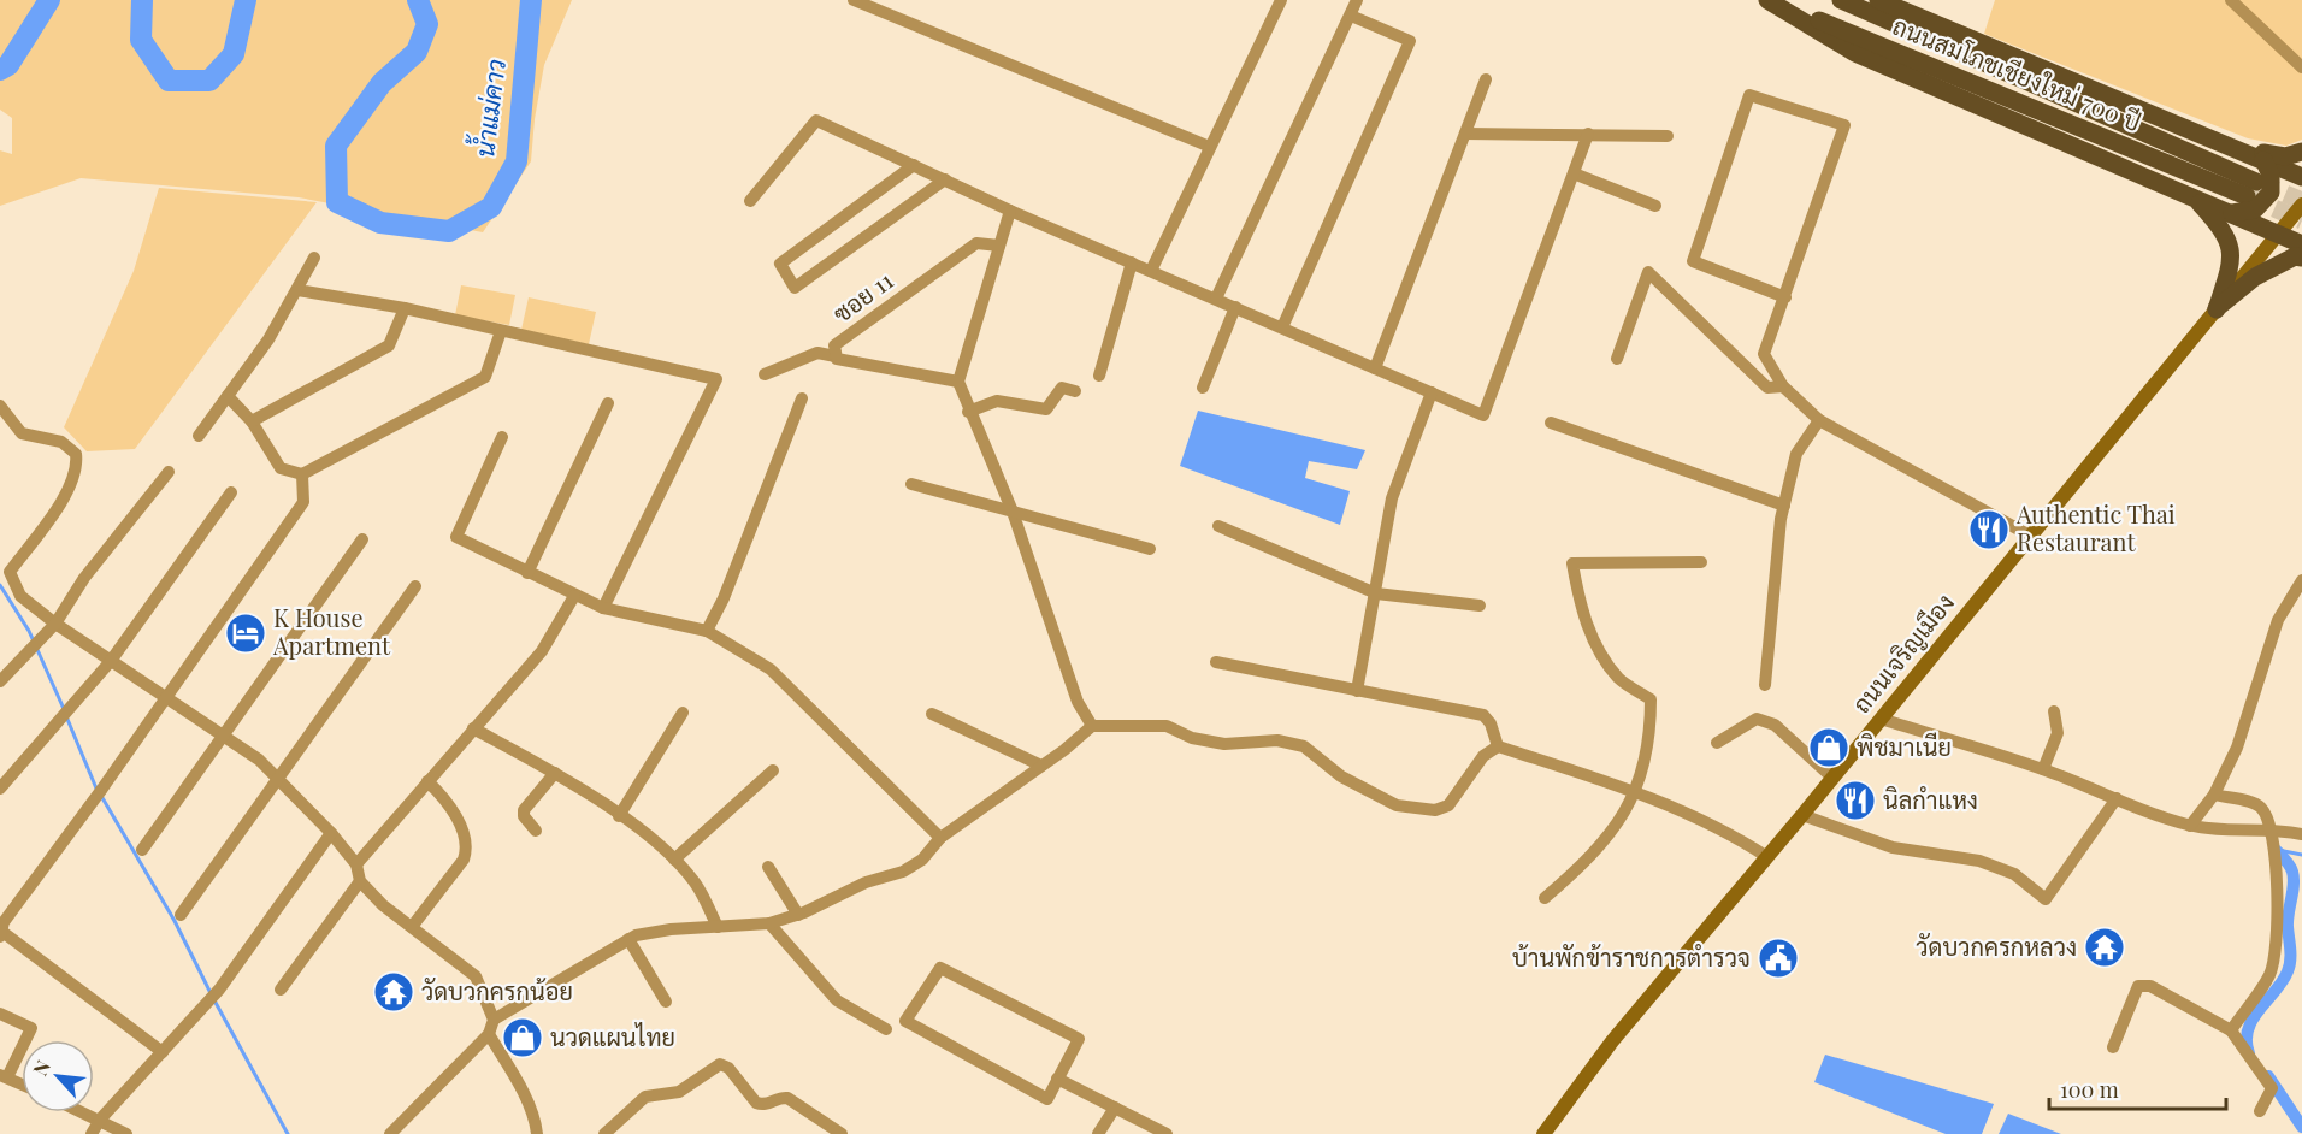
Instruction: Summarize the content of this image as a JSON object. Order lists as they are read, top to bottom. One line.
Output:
{"streets":{"main road":["ถนนสมโภชเชียงใหม่ 700 ปี","ถนนเจริญเมือง"],"street":["ซอย 11"]},"water":["น้ำแม่คาว"],"places":{"restaurant":["Authentic Thai Restaurant","นิลกําแหง"],"hotel":["K House Apartment"],"shop":["พิชมาเนีย","นวดแผนไทย"],"temple":["วัดบวกครกหลวง","วัดบวกครกน้อย"],"public building":["บ้านพักข้าราชการตำรวจ"]},"scale_bar":"100 m","north":"top left"}
